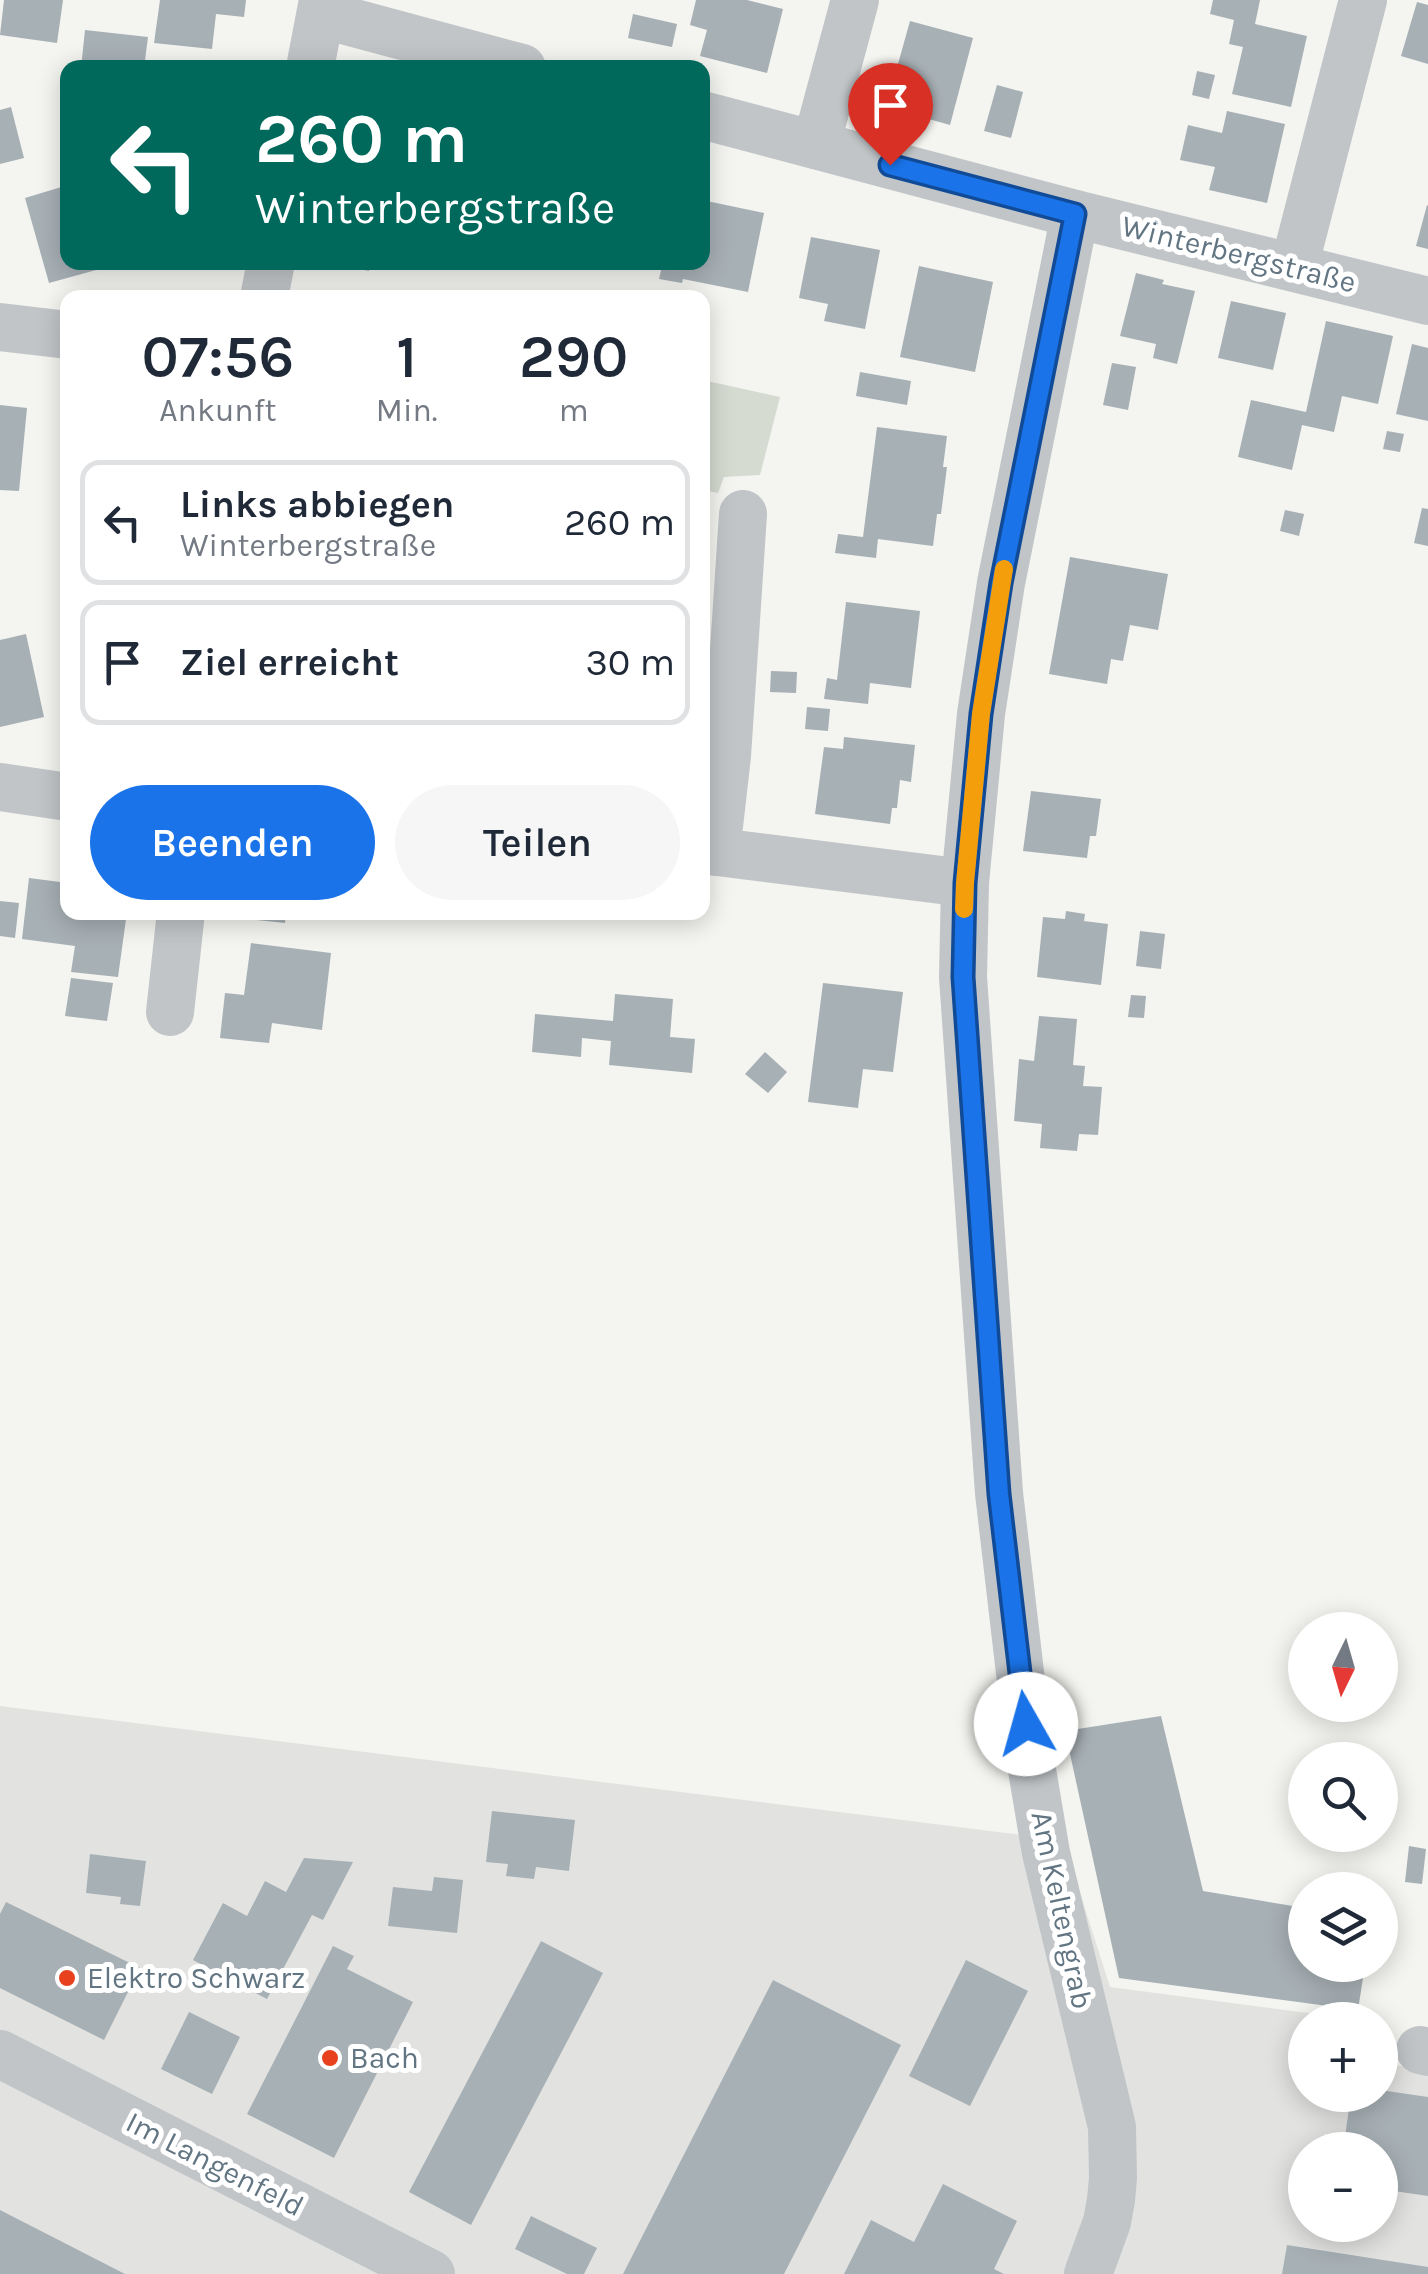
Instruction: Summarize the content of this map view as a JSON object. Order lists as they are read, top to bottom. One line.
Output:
{"streets":{"street":["Winterbergstraße","Am Keltengrab","Im Langenfeld"]},"crossings":[["Winterbergstraße","Am Keltengrab"]],"places":["Elektro Schwarz","Bach"],"north":"bottom","page":{"turn":["260 m","Winterbergstraße"],"eta":["07:56","Ankunft","1","Min.","290","m"],"list":[{"name":"Links abbiegen","note":"Winterbergstraße","value":"260 m"},{"name":"Ziel erreicht","value":"30 m"}],"buttons":["Beenden","Teilen"],"map_buttons":["+","−"]}}
